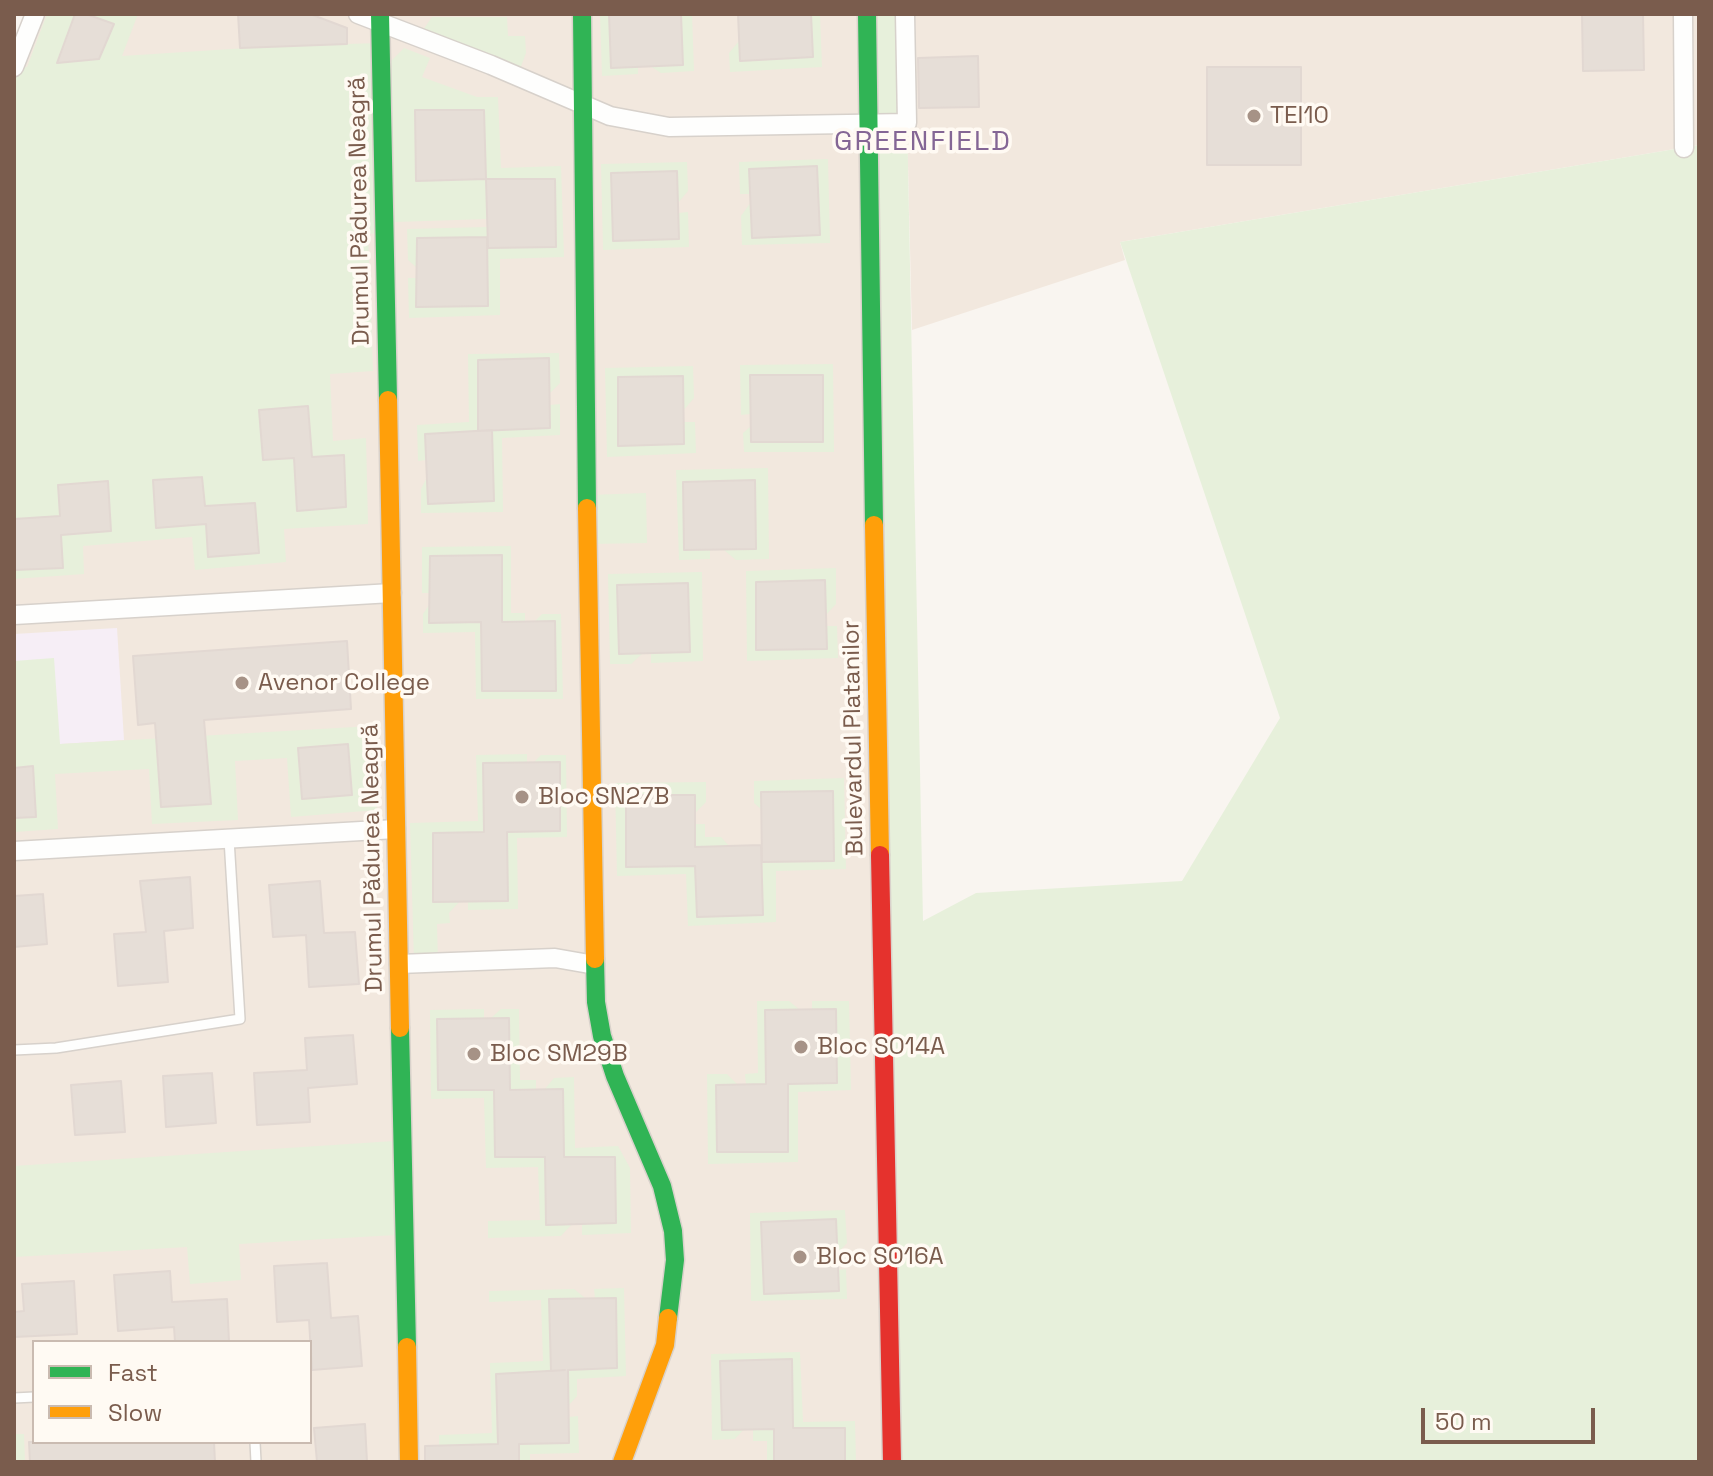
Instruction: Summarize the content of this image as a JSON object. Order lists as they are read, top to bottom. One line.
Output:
{"streets":{"street":["Drumul Pădurea Neagră","Bulevardul Platanilor"]},"districts":["GREENFIELD"],"places":["TEI10","Avenor College","Bloc SN27B","Bloc SO14A","Bloc SM29B","Bloc SO16A"],"legend":["Fast","Slow"],"scale_bar":"50 m"}
